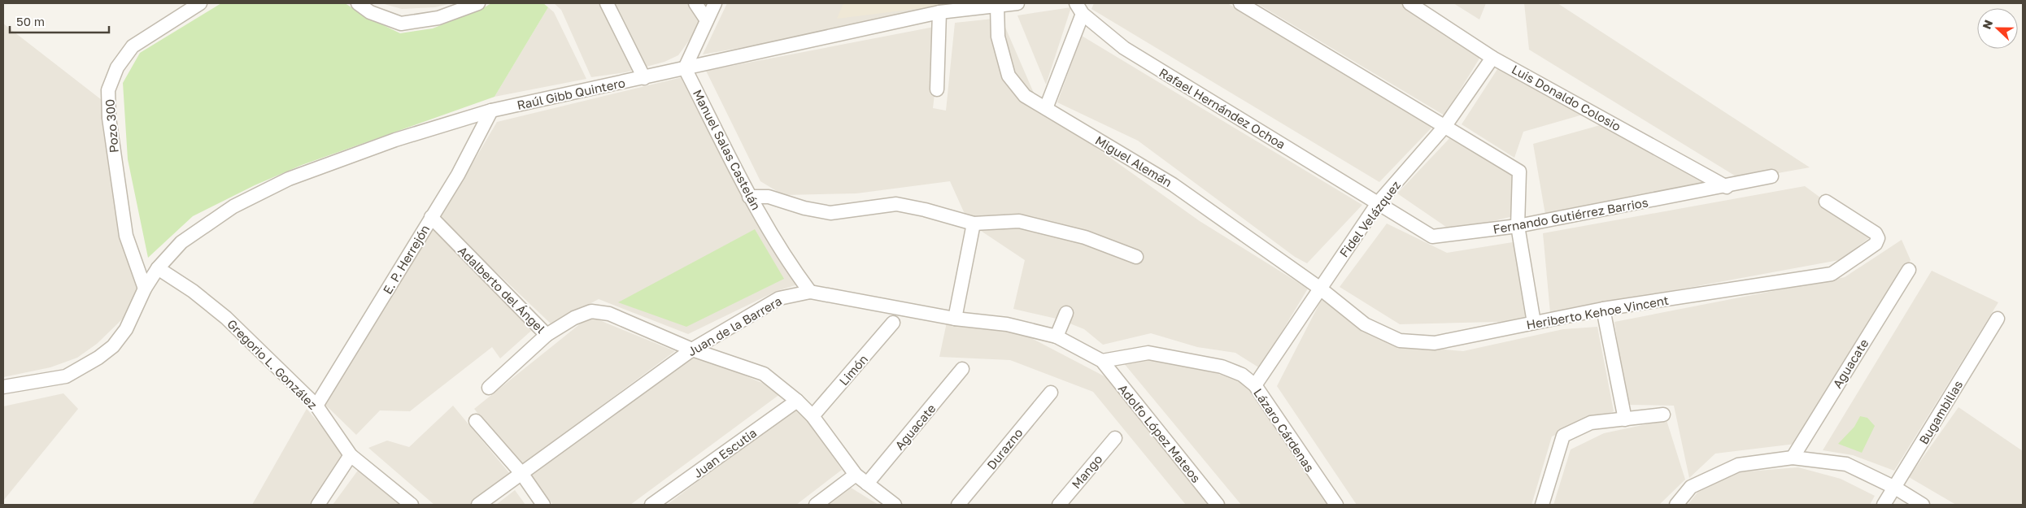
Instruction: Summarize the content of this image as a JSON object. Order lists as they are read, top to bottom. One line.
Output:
{"streets":{"street":["Raúl Gibb Quintero","Luis Donaldo Colosio","Rafael Hernández Ochoa","Pozo 300","Manuel Salas Castelán","Miguel Alemán","Fernando Gutiérrez Barrios","Fidel Velázquez","E. P. Herrejón","Adalberto del Ángel","Heriberto Kehoe Vincent","Juan de la Barrera","Aguacate","Gregorio L. González","Limón","Bugambilias","Lázaro Cárdenas","Adolfo López Mateos","Durazno","Juan Escutia","Mango"]},"crossings":[["Raúl Gibb Quintero","Pozo 300"],["Raúl Gibb Quintero","Manuel Salas Castelán"],["Raúl Gibb Quintero","Miguel Alemán"],["Raúl Gibb Quintero","E. P. Herrejón"],["Raúl Gibb Quintero","Gregorio L. González"],["Luis Donaldo Colosio","Fernando Gutiérrez Barrios"],["Luis Donaldo Colosio","Fidel Velázquez"],["Rafael Hernández Ochoa","Fernando Gutiérrez Barrios"],["Rafael Hernández Ochoa","Fidel Velázquez"],["Manuel Salas Castelán","Juan de la Barrera"],["Miguel Alemán","Fidel Velázquez"],["Miguel Alemán","Heriberto Kehoe Vincent"],["Fernando Gutiérrez Barrios","Fidel Velázquez"],["Fidel Velázquez","Heriberto Kehoe Vincent"],["Fidel Velázquez","Lázaro Cárdenas"],["E. P. Herrejón","Adalberto del Ángel"],["E. P. Herrejón","Gregorio L. González"],["Adalberto del Ángel","Juan de la Barrera"],["Adalberto del Ángel","Aguacate"],["Adalberto del Ángel","Limón"],["Adalberto del Ángel","Juan Escutia"],["Juan de la Barrera","Lázaro Cárdenas"],["Juan de la Barrera","Adolfo López Mateos"],["Lázaro Cárdenas","Adolfo López Mateos"]],"scale_bar":"50 m","north":"left"}
